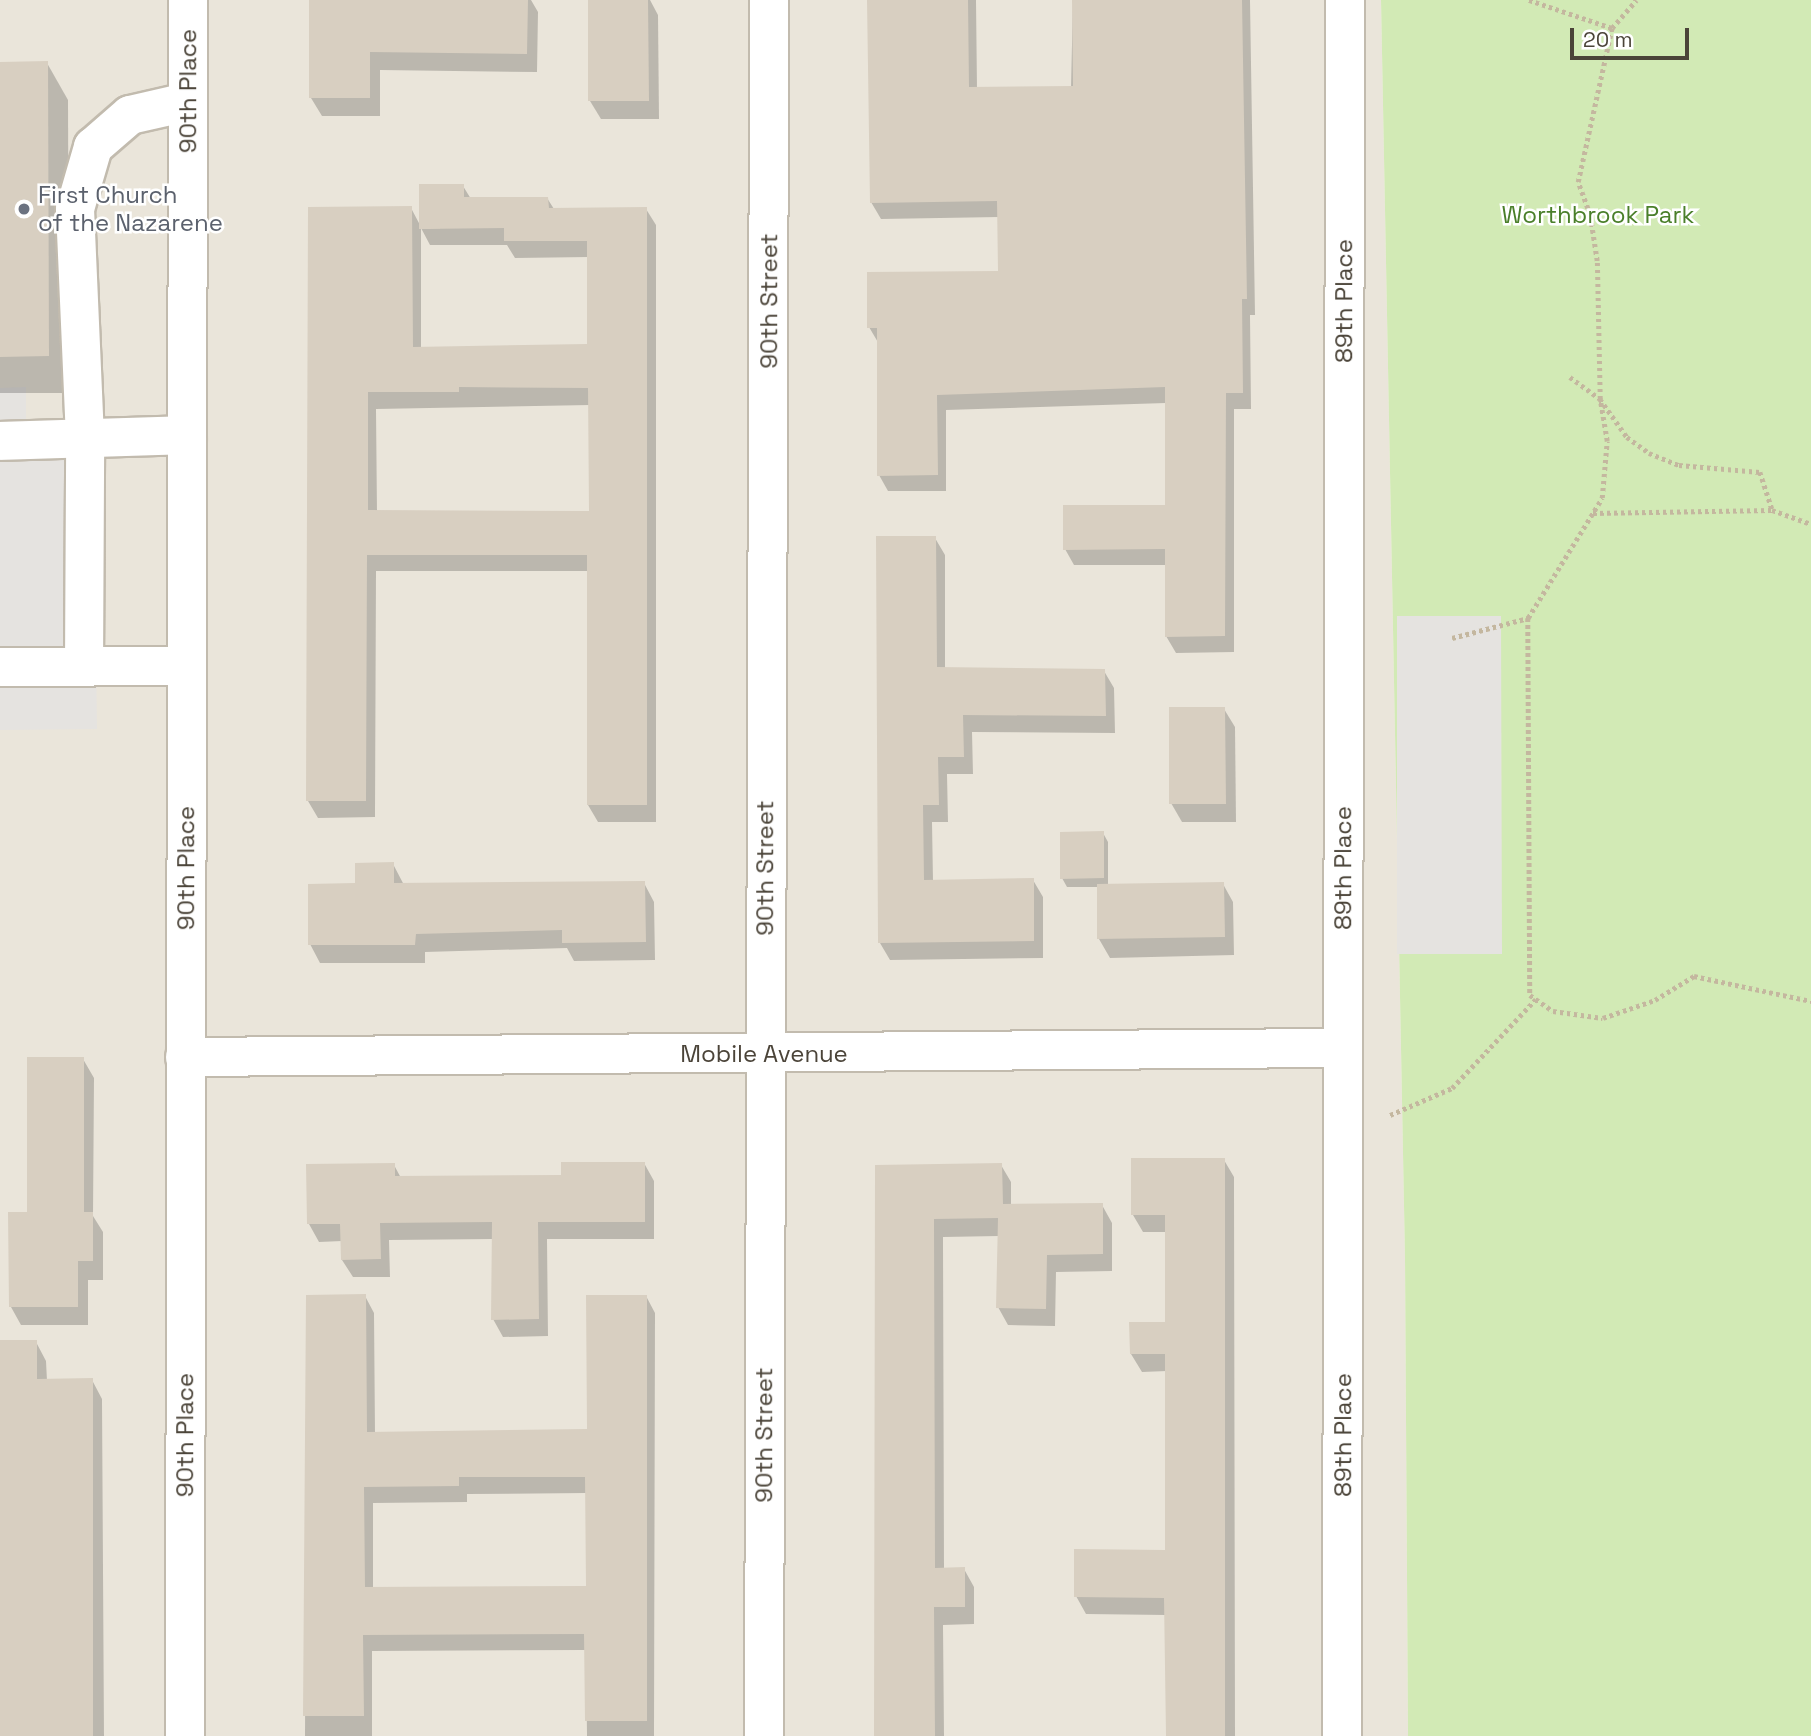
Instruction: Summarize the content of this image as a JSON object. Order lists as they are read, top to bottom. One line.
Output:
{"streets":{"street":["90th Place","90th Street","89th Place","Mobile Avenue"]},"crossings":[["90th Place","Mobile Avenue"],["90th Street","Mobile Avenue"],["89th Place","Mobile Avenue"]],"parks":["Worthbrook Park"],"places":["First Church of the Nazarene"],"scale_bar":"20 m"}
